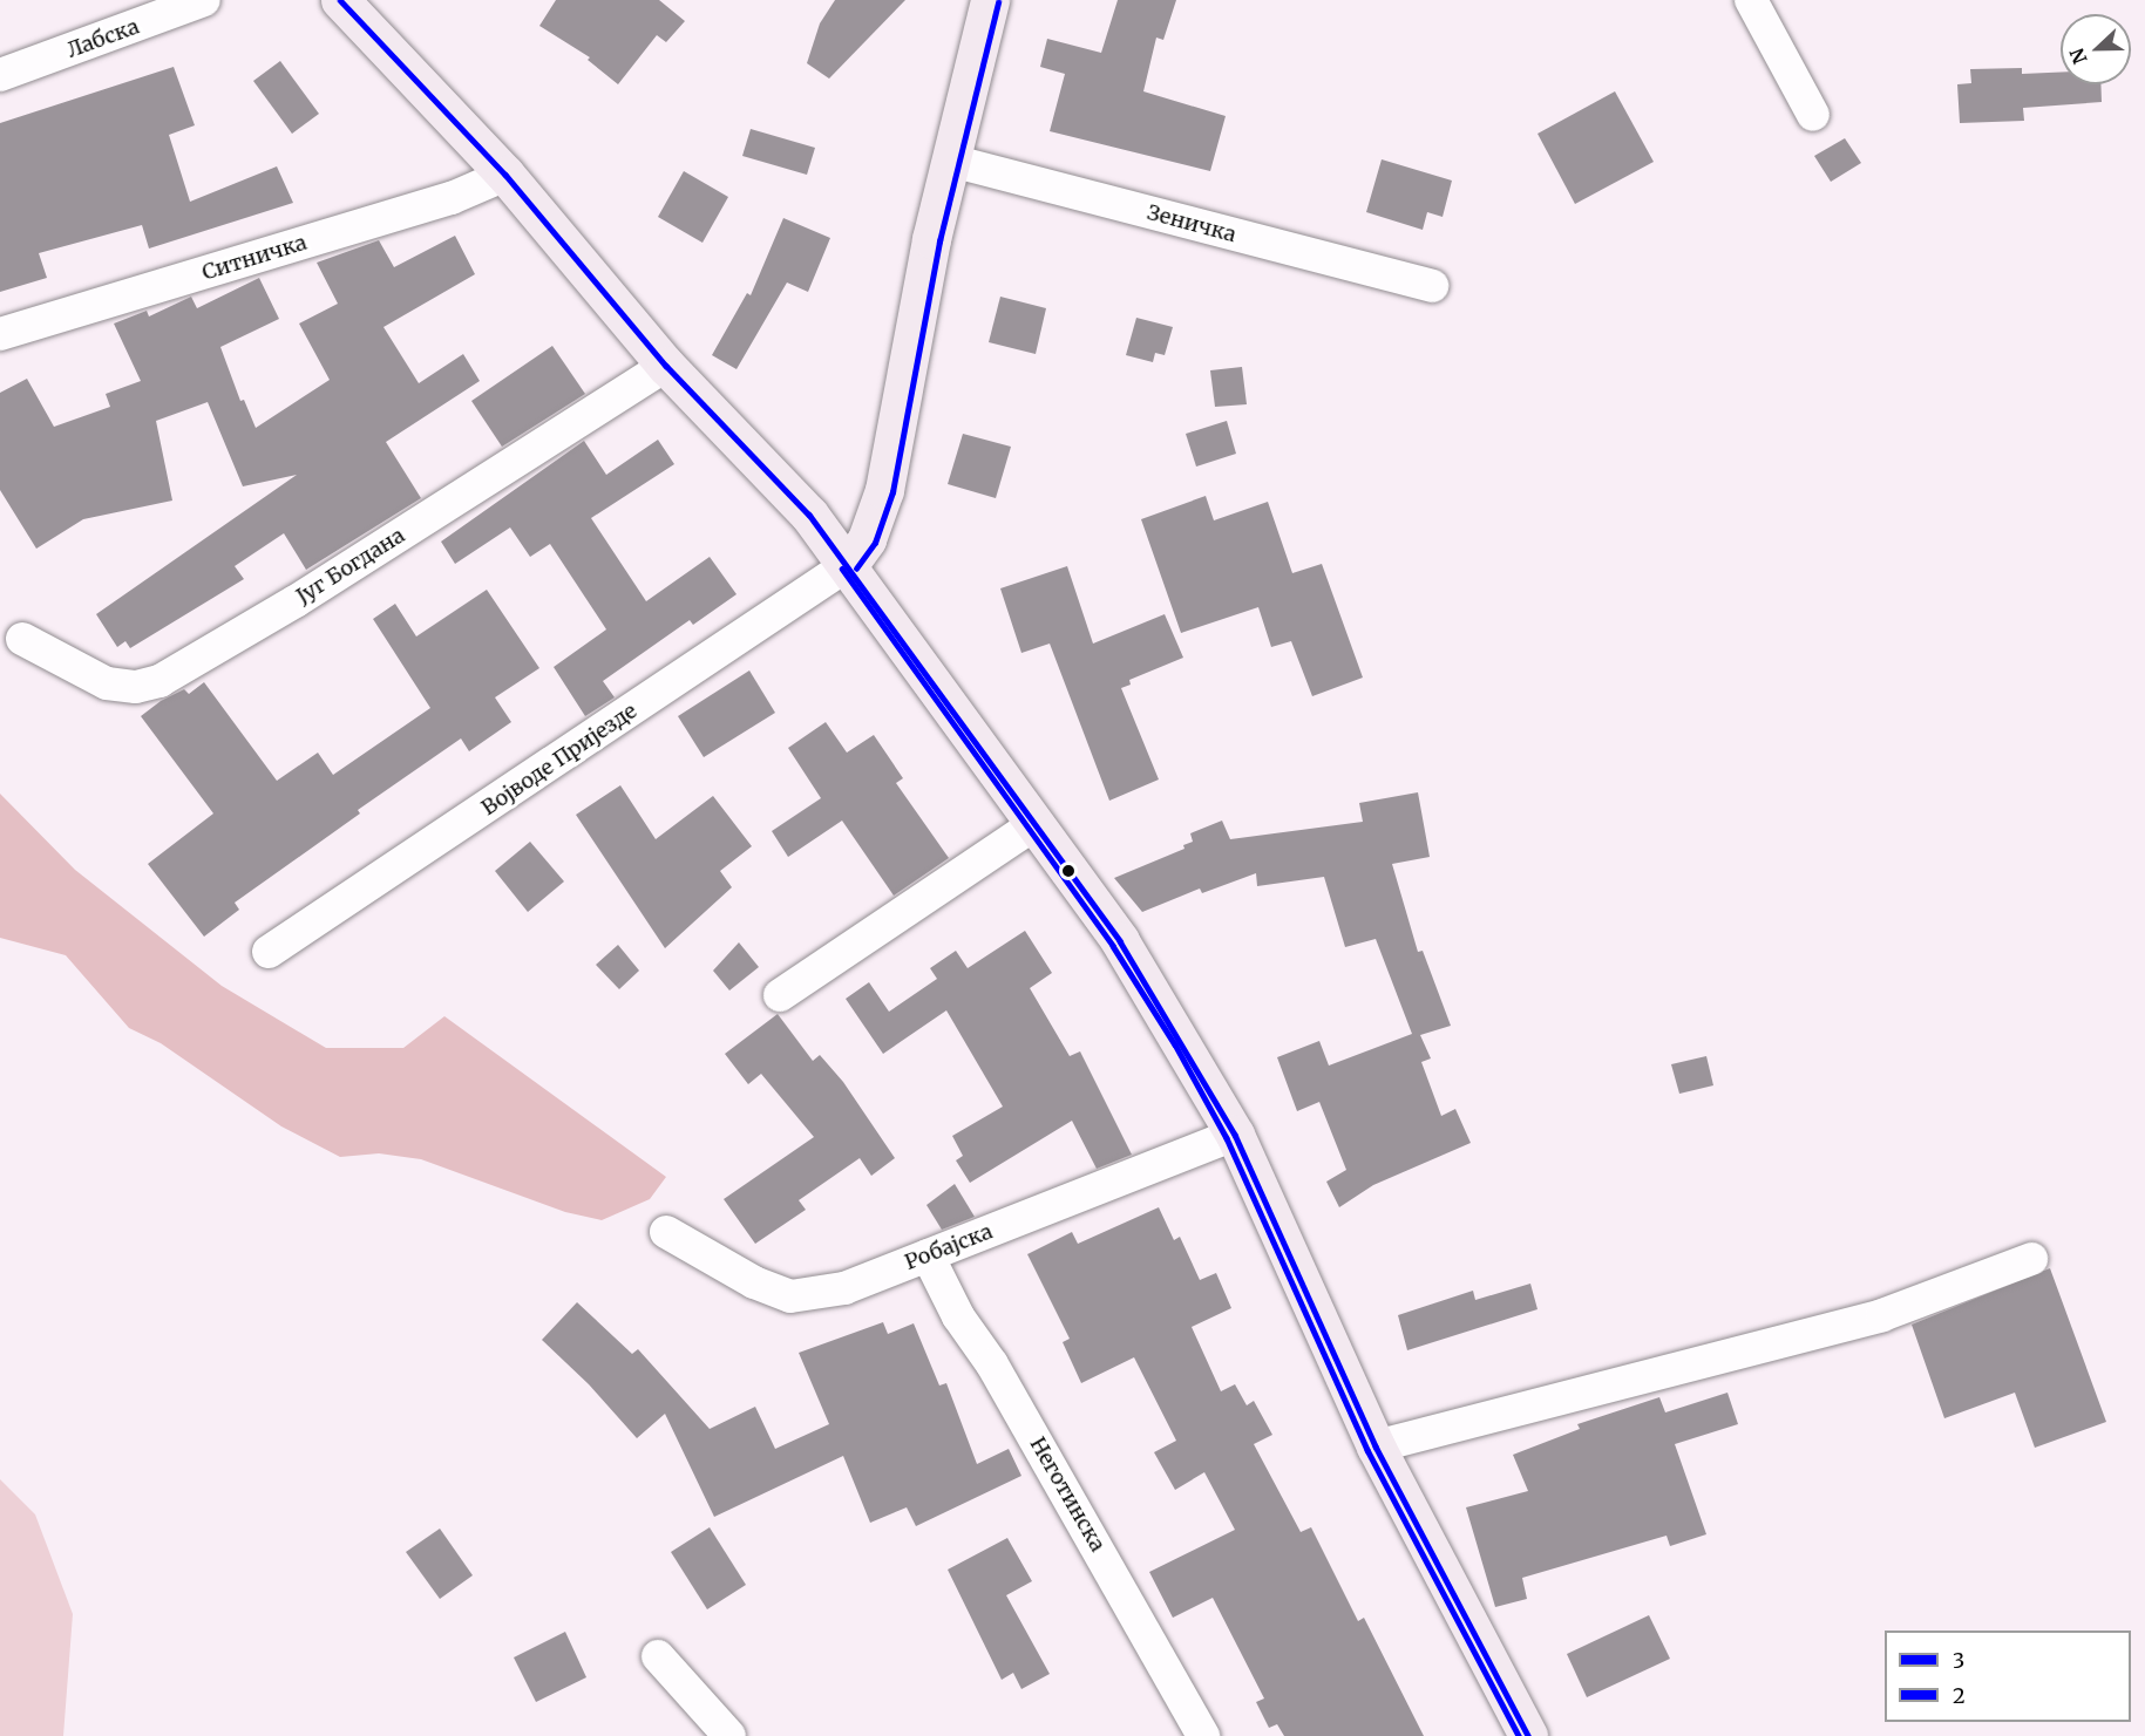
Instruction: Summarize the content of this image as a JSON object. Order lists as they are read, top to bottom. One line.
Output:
{"streets":{"street":["Лабска","Зеничка","Ситничка","Југ Богдана","Војводе Пријезде","Робајска","Неготинска"]},"crossings":[["Робајска","Неготинска"]],"lines":["transit line 3","transit line 2"],"legend":["3","2"],"north":"left"}
